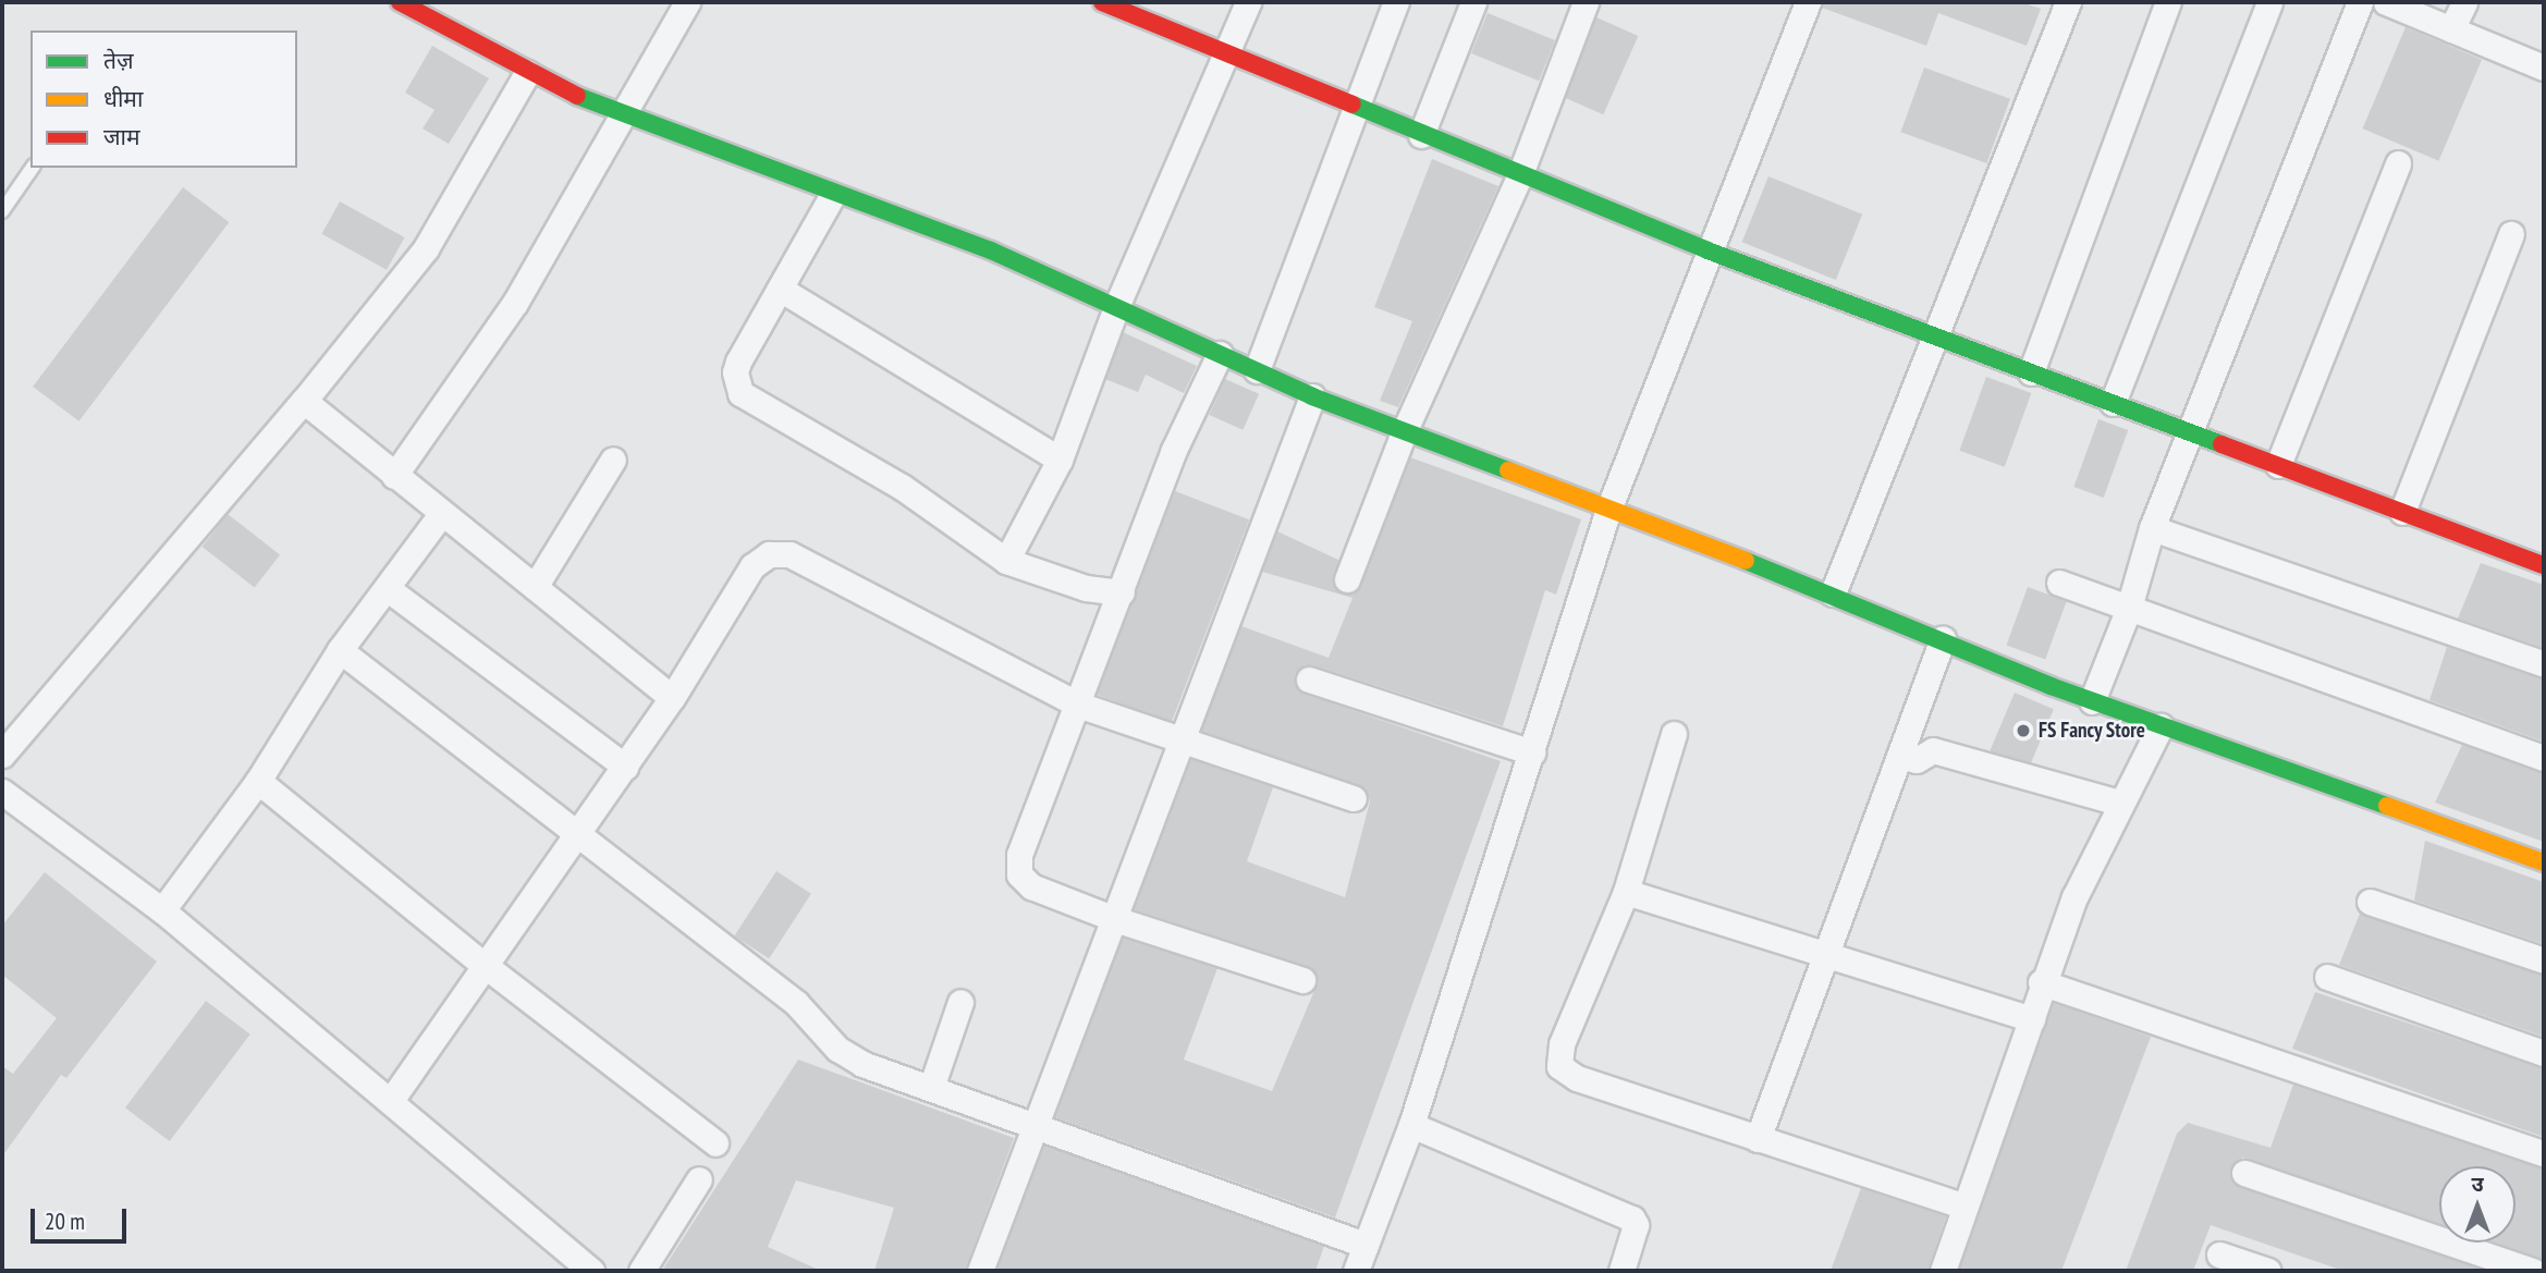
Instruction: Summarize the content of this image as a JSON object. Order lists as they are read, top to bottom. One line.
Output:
{"places":["FS Fancy Store"],"legend":["तेज़","धीमा","जाम"],"scale_bar":"20 m","north":"top"}
